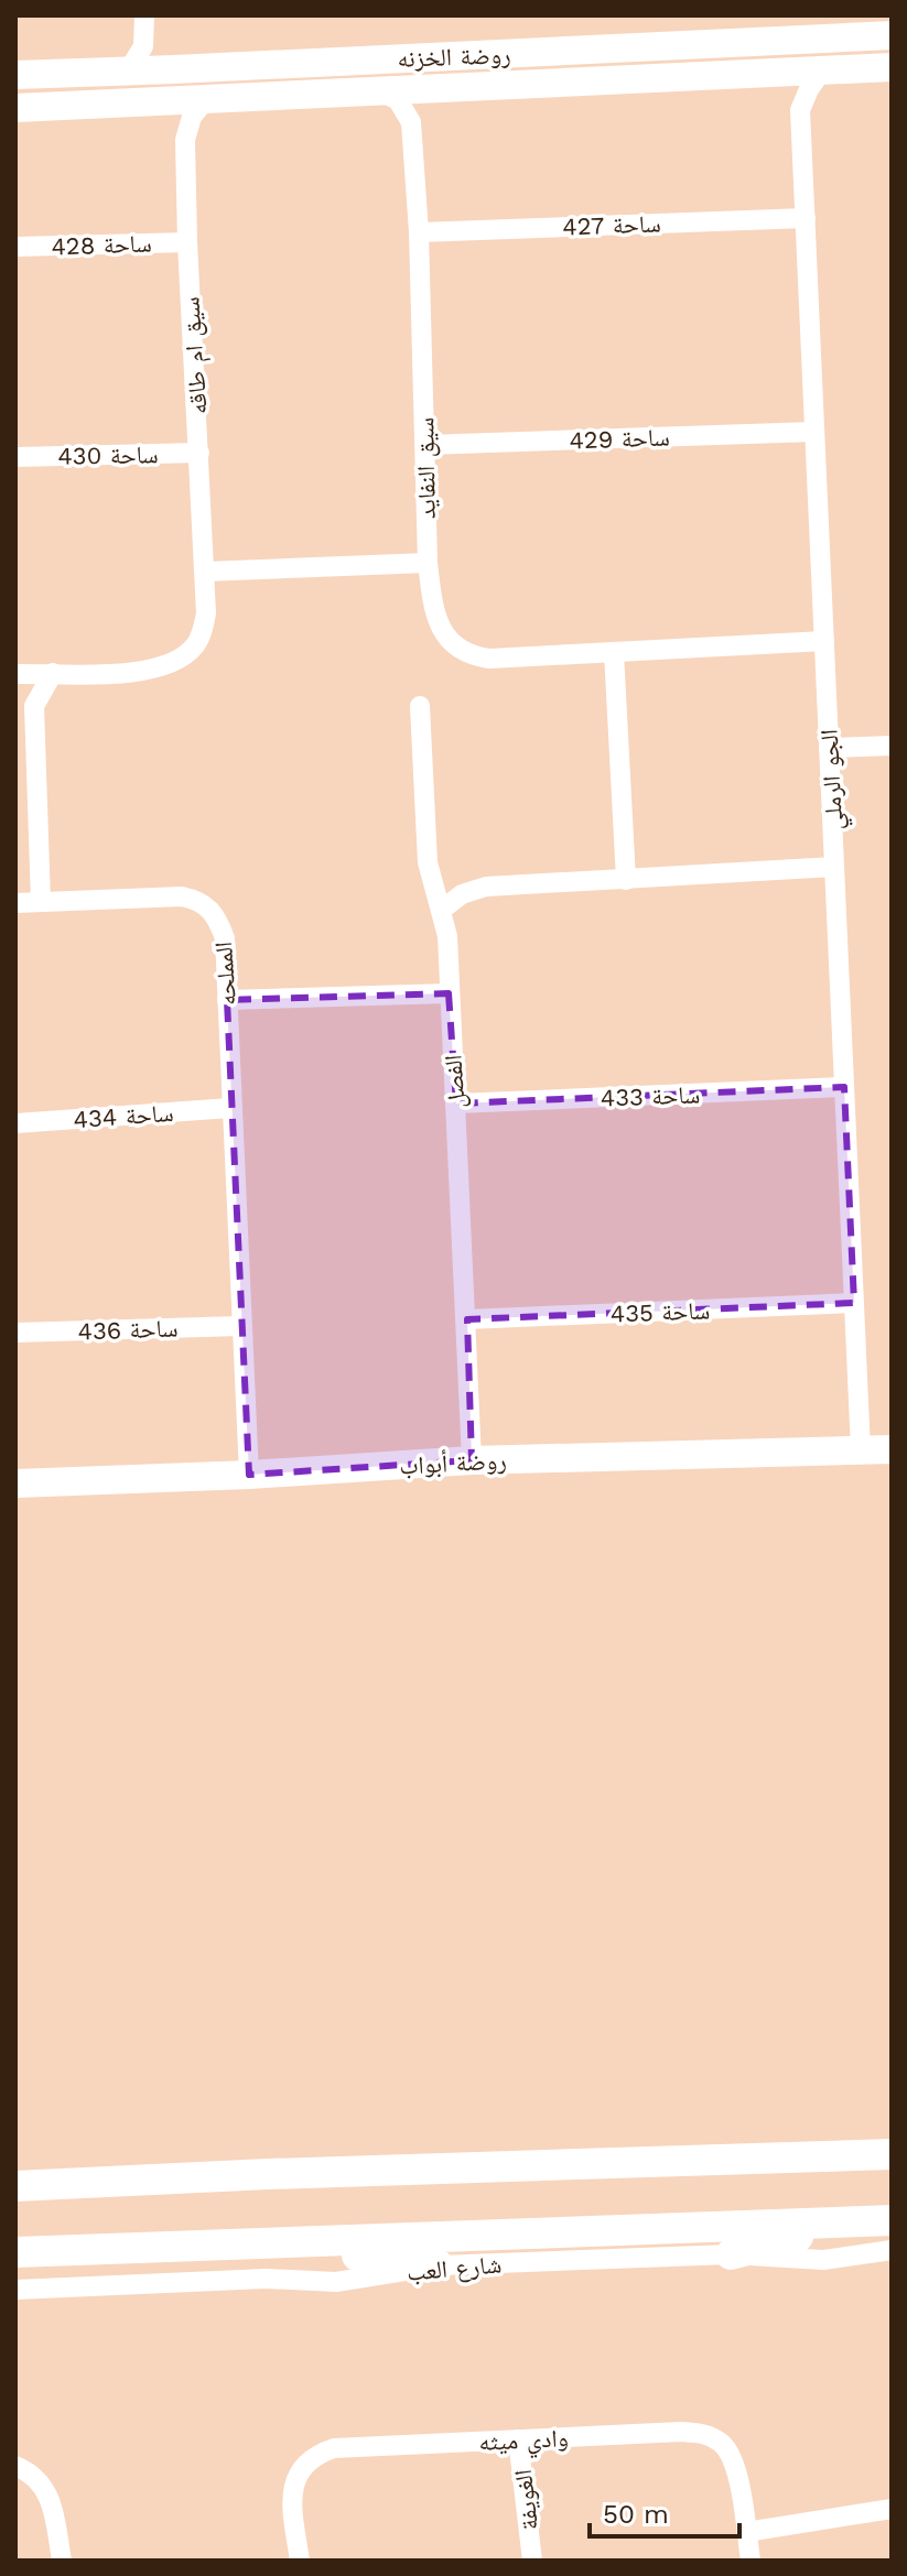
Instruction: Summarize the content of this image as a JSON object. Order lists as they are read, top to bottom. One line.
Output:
{"streets":{"main road":["شارع العب"],"street":["روضة الخزنه","ساحة 427","ساحة 428","سيق ام طاقه","ساحة 429","ساحة 430","سيق النفايد","الجو الرملي","المملحه","الفصل","ساحة 433","ساحة 434","ساحة 435","ساحة 436","روضة أبواب","وادي ميثه","الغويفة"]},"crossings":[["روضة الخزنه","سيق ام طاقه"],["ساحة 427","سيق النفايد"],["ساحة 427","الجو الرملي"],["ساحة 428","سيق ام طاقه"],["سيق ام طاقه","ساحة 430"],["ساحة 429","سيق النفايد"],["ساحة 429","الجو الرملي"],["سيق النفايد","الجو الرملي"],["الجو الرملي","ساحة 433"],["الجو الرملي","ساحة 435"],["الجو الرملي","روضة أبواب"],["المملحه","ساحة 434"],["المملحه","ساحة 436"],["المملحه","روضة أبواب"],["الفصل","ساحة 433"],["الفصل","ساحة 435"],["الفصل","روضة أبواب"],["وادي ميثه","الغويفة"]],"scale_bar":"50 m"}
